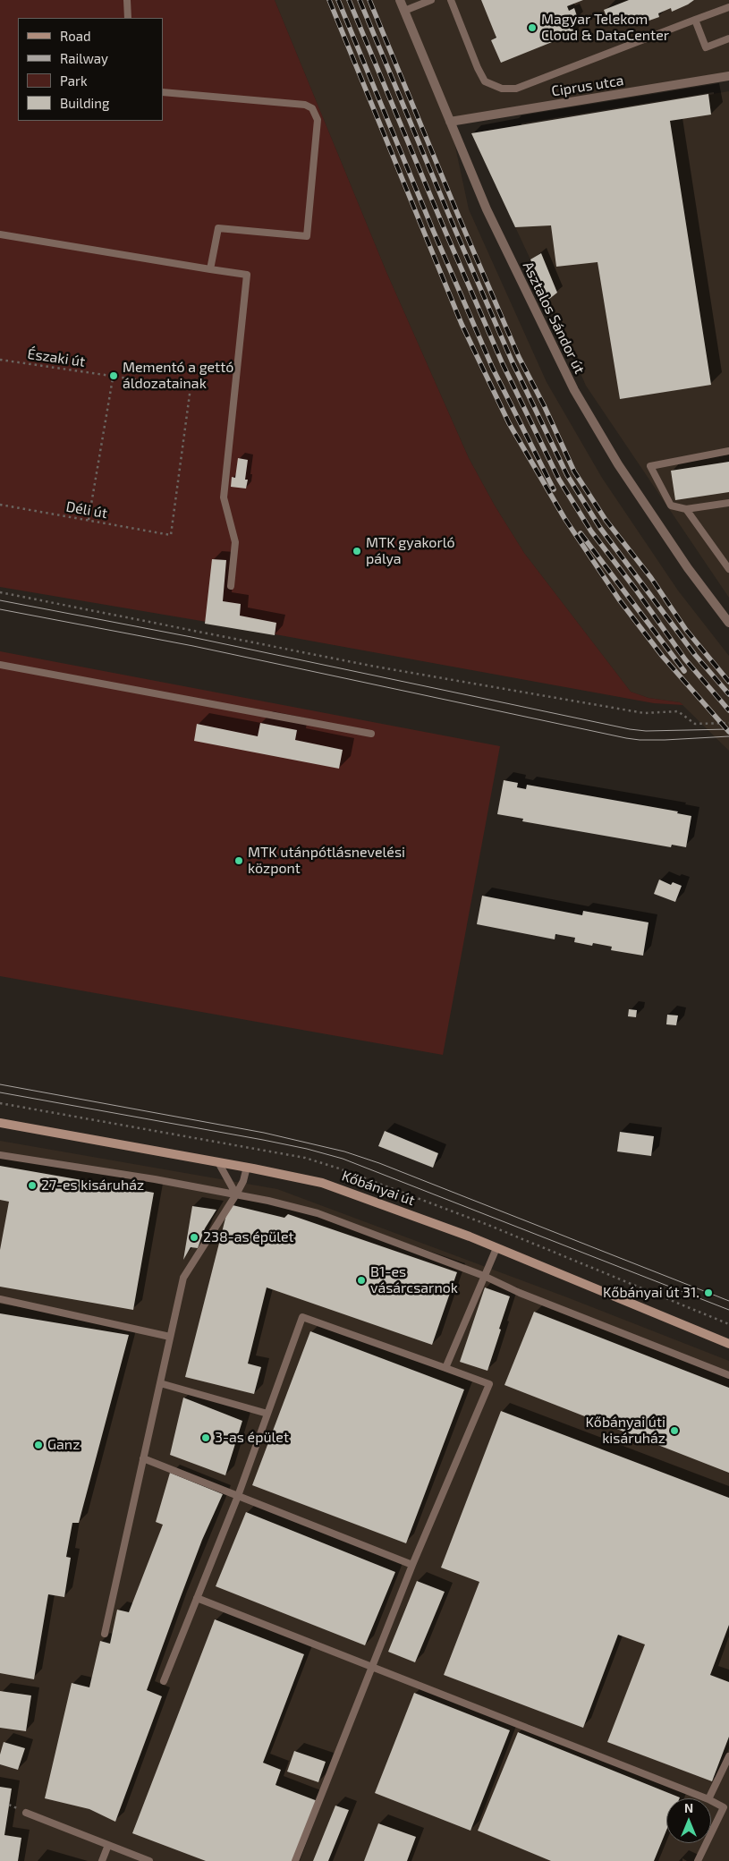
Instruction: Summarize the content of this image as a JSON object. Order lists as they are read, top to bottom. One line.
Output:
{"streets":{"main road":["Kőbányai út"],"street":["Ciprus utca","Asztalos Sándor út"],"path":["Északi út","Déli út"]},"crossings":[["Ciprus utca","Asztalos Sándor út"],["Északi út","Déli út"]],"places":["Magyar Telekom Cloud & DataCenter","Mementó a gettó áldozatainak","MTK gyakorló pálya","MTK utánpótlásnevelési központ","27-es kisáruház","238-as épület","B1-es vásárcsarnok","Kőbányai út 31.","Kőbányai úti kisáruház","3-as épület","Ganz"],"legend":["Road","Railway","Park","Building"],"north":"top"}
